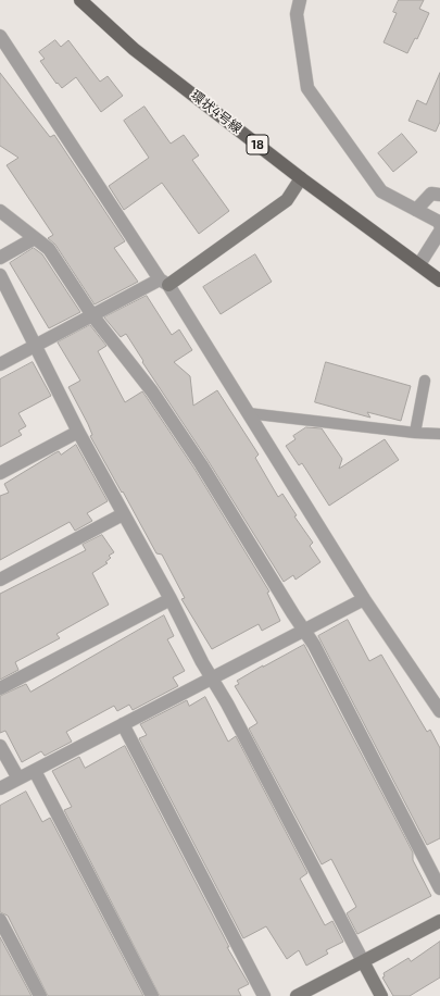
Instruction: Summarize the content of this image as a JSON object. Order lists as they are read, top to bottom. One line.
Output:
{"streets":{"main road":["環状4号線","18"]}}
